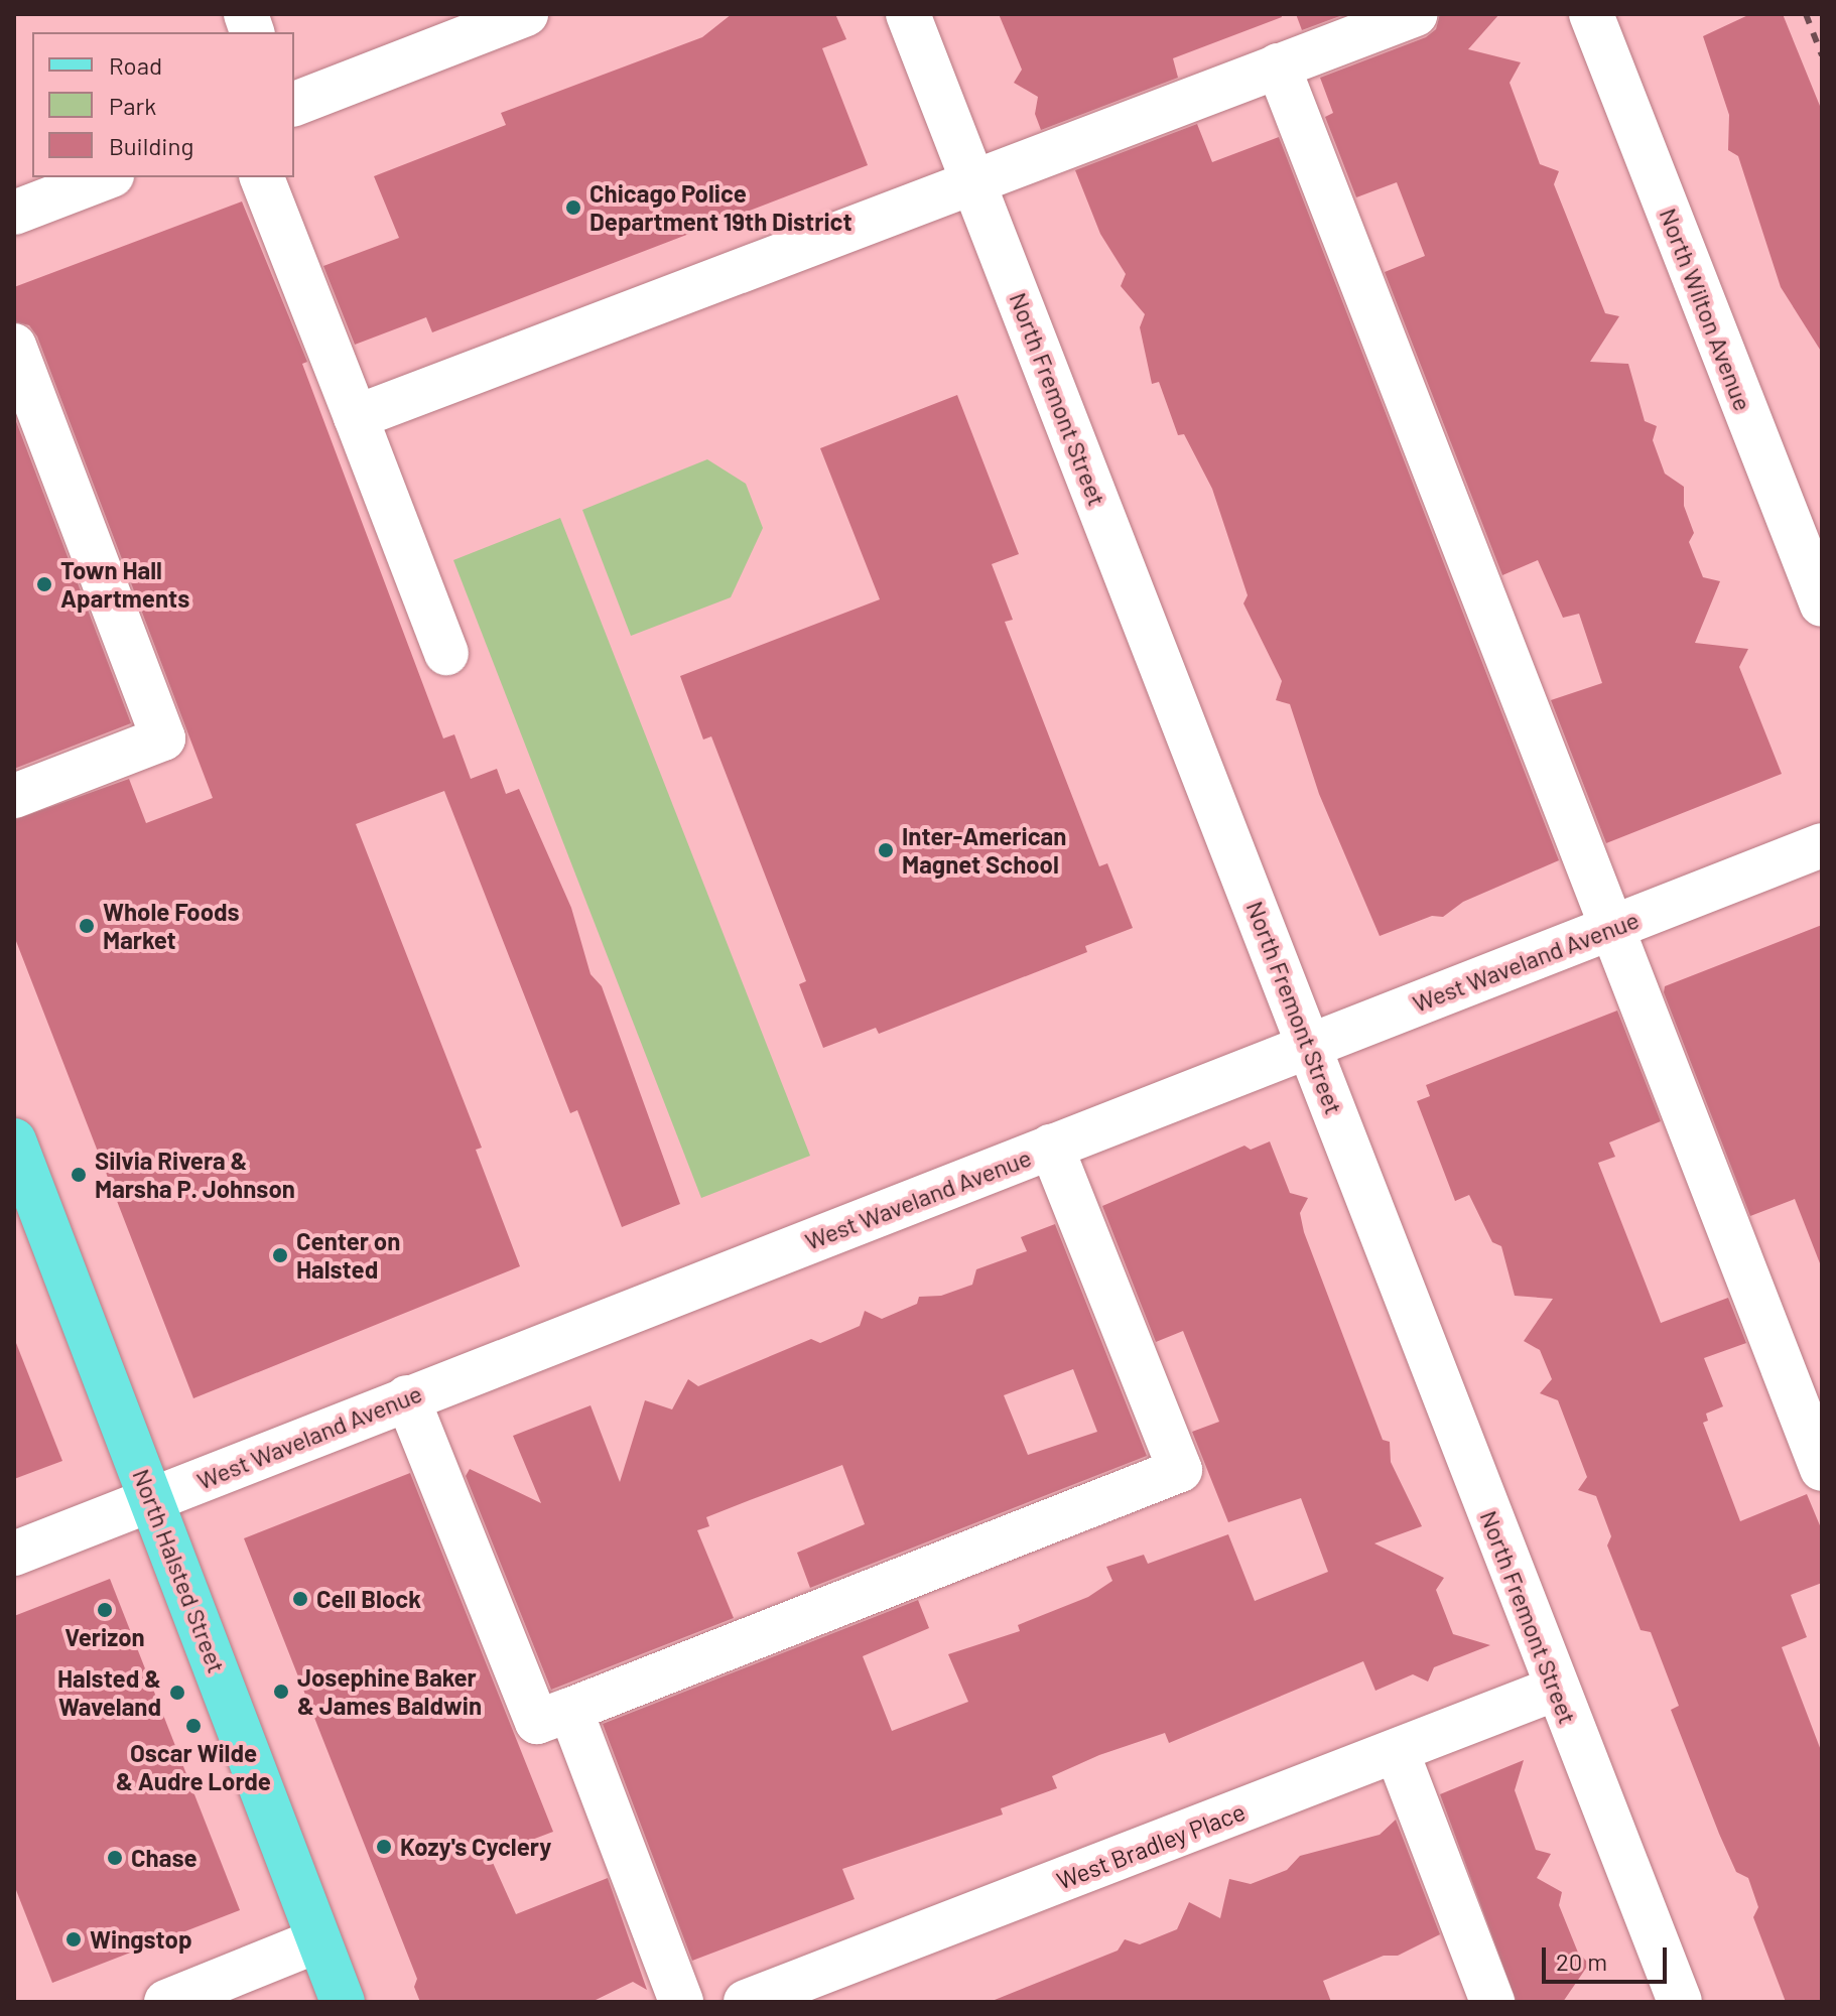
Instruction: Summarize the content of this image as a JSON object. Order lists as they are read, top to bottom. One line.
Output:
{"streets":{"main road":["North Halsted Street"],"street":["North Wilton Avenue","North Fremont Street","West Waveland Avenue","West Bradley Place"]},"crossings":[["North Fremont Street","West Waveland Avenue"],["North Fremont Street","West Bradley Place"],["West Waveland Avenue","North Halsted Street"]],"places":["Chicago Police Department 19th District","Town Hall Apartments","Inter-American Magnet School","Whole Foods Market","Silvia Rivera & Marsha P. Johnson","Center on Halsted","Cell Block","Verizon","Josephine Baker & James Baldwin","Halsted & Waveland","Oscar Wilde & Audre Lorde","Kozy's Cyclery","Chase","Wingstop"],"legend":["Road","Park","Building"],"scale_bar":"20 m"}
